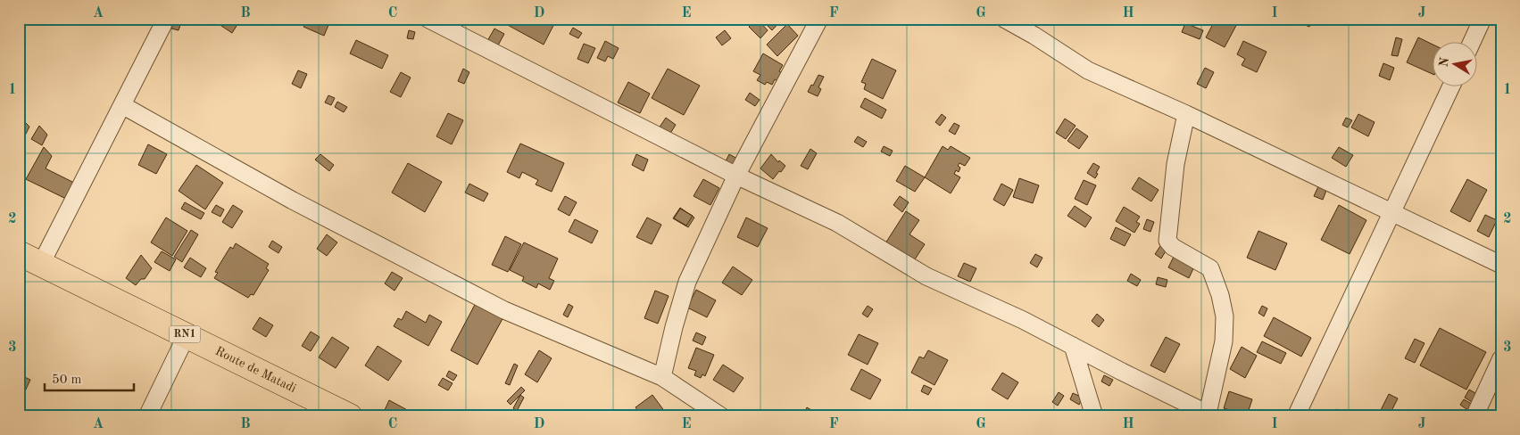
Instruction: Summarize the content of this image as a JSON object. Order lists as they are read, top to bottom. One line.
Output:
{"streets":{"highway":["RN1","Route de Matadi"]},"scale_bar":"50 m","north":"left","grid":{"columns":["A","B","C","D","E","F","G","H","I","J"],"rows":["1","2","3"]}}
